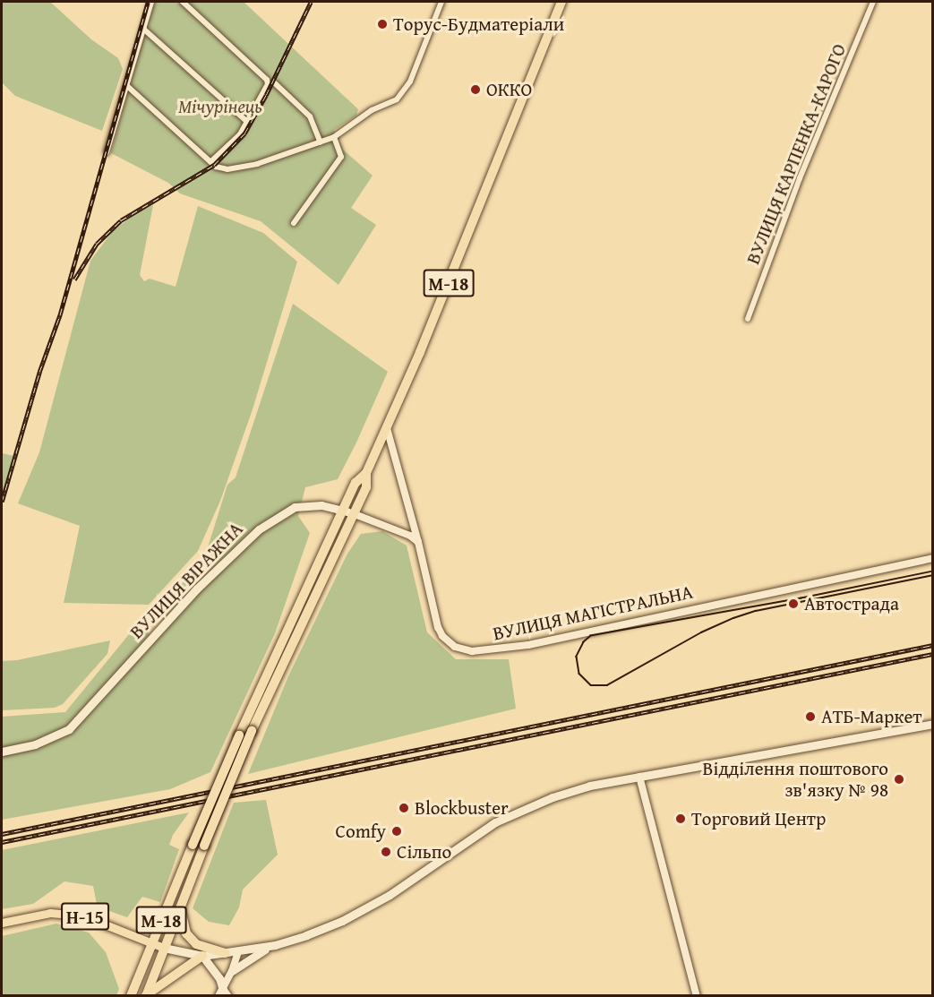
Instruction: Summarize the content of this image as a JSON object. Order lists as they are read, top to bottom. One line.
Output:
{"streets":{"highway":["М-18"],"main road":["ВУЛИЦЯ ВІРАЖНА","Н-15"],"street":["ВУЛИЦЯ КАРПЕНКА-КАРОГО","ВУЛИЦЯ МАГІСТРАЛЬНА"]},"crossings":[["М-18","ВУЛИЦЯ ВІРАЖНА"],["М-18","ВУЛИЦЯ МАГІСТРАЛЬНА"],["М-18","Н-15"],["ВУЛИЦЯ ВІРАЖНА","ВУЛИЦЯ МАГІСТРАЛЬНА"]],"parks":["Мічурінець"],"places":["Торус-Будматеріали","ОККО","Автострада","АТБ-Маркет","Відділення поштового зв'язку № 98","Blockbuster","Торговий Центр","Comfy","Сільпо"]}
